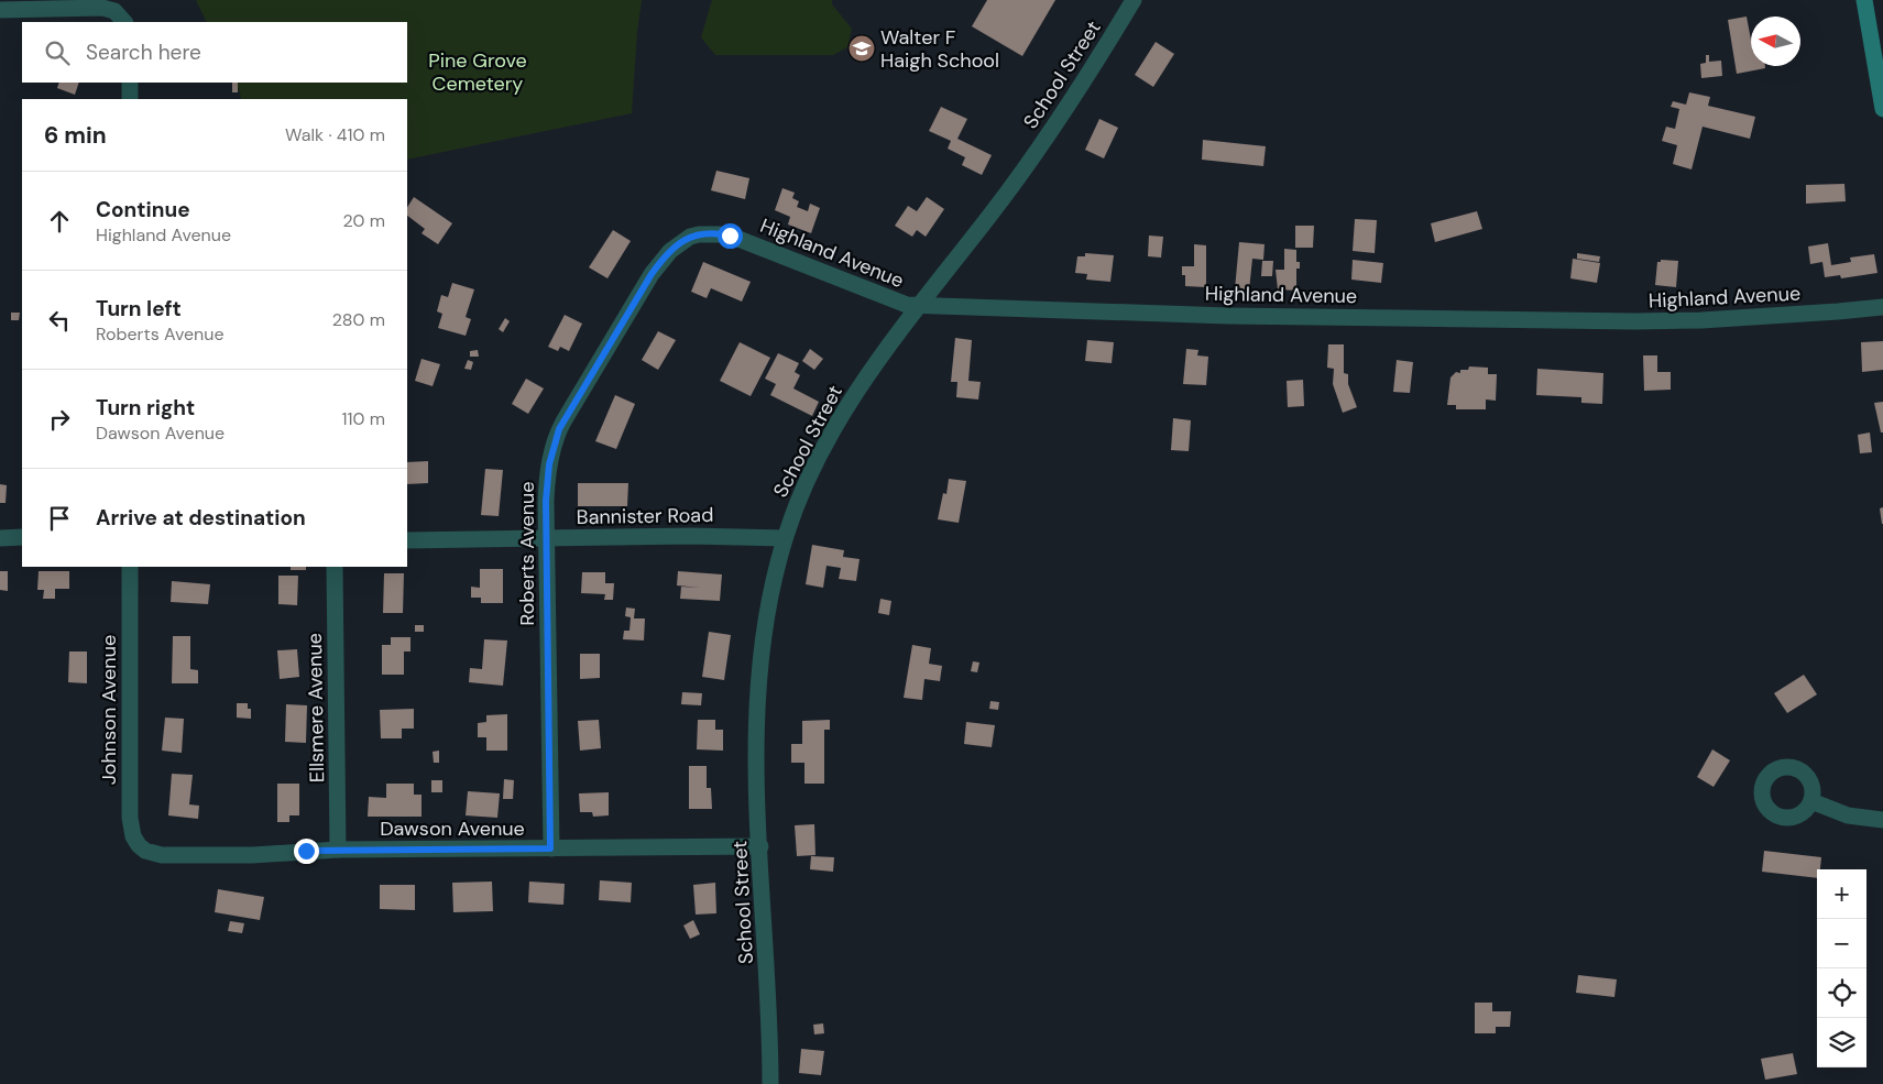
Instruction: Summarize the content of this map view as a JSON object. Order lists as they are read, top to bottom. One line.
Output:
{"streets":{"street":["School Street","Highland Avenue","Bannister Road","Roberts Avenue","Ellsmere Avenue","Johnson Avenue","Dawson Avenue"]},"crossings":[["School Street","Highland Avenue"],["School Street","Bannister Road"],["School Street","Dawson Avenue"],["Highland Avenue","Roberts Avenue"],["Bannister Road","Roberts Avenue"],["Roberts Avenue","Dawson Avenue"],["Ellsmere Avenue","Dawson Avenue"],["Johnson Avenue","Dawson Avenue"]],"parks":["Pine Grove Cemetery"],"places":{"school or university":["Walter F Haigh School"]},"north":"left","page":{"search":"Search here","heading":["6 min","Walk · 410 m"],"list":[["Continue","Highland Avenue","20 m"],["Turn left","Roberts Avenue","280 m"],["Turn right","Dawson Avenue","110 m"],"Arrive at destination"],"map_buttons":["+","−"]}}
